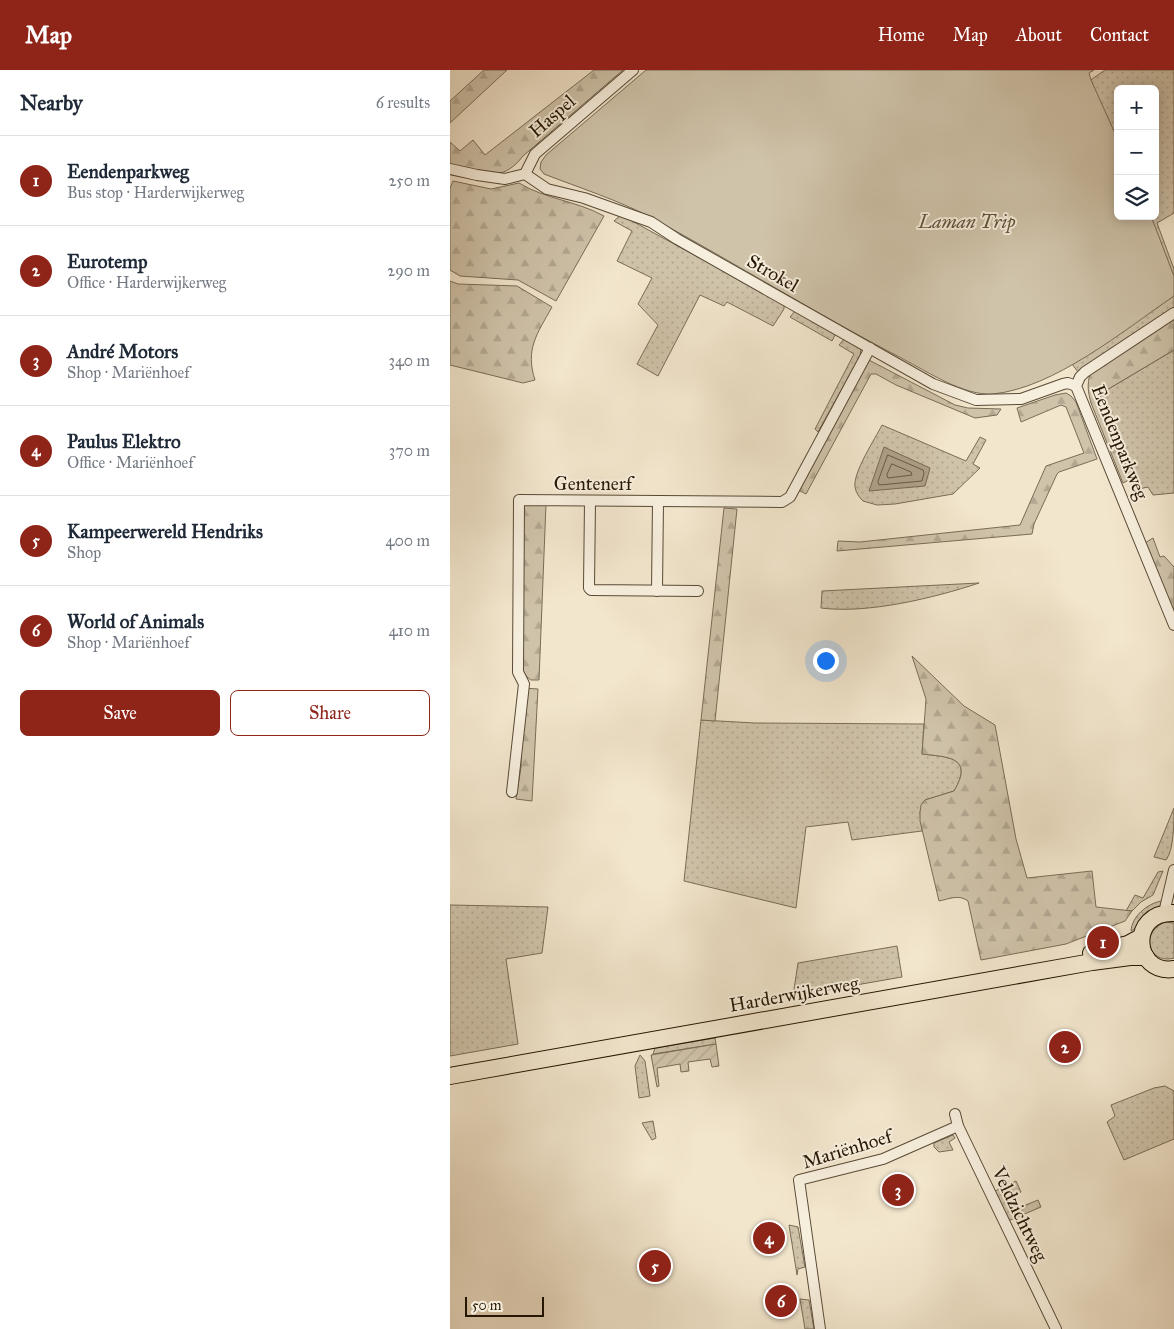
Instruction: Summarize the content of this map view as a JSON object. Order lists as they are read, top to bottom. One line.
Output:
{"streets":{"main road":["Harderwijkerweg"],"street":["Haspel","Strokel","Eendenparkweg","Gentenerf","Mariënhoef","Veldzichtweg"]},"crossings":[["Haspel","Strokel"],["Strokel","Eendenparkweg"],["Strokel","Gentenerf"],["Mariënhoef","Veldzichtweg"]],"parks":["Laman Trip"],"scale_bar":"50 m","page":{"header":"Map","nav":["Home","Map","About","Contact"],"heading":["Nearby","6 results"],"map_buttons":["+","−"],"list":[{"mark":"1","name":"Eendenparkweg","note":"Bus stop · Harderwijkerweg","value":"250 m"},{"mark":"2","name":"Eurotemp","note":"Office · Harderwijkerweg","value":"290 m"},{"mark":"3","name":"André Motors","note":"Shop · Mariënhoef","value":"340 m"},{"mark":"4","name":"Paulus Elektro","note":"Office · Mariënhoef","value":"370 m"},{"mark":"5","name":"Kampeerwereld Hendriks","note":"Shop","value":"400 m"},{"mark":"6","name":"World of Animals","note":"Shop · Mariënhoef","value":"410 m"}],"buttons":["Save","Share"],"pins":["1","2","3","4","5","6"],"scale":"50 m"}}
